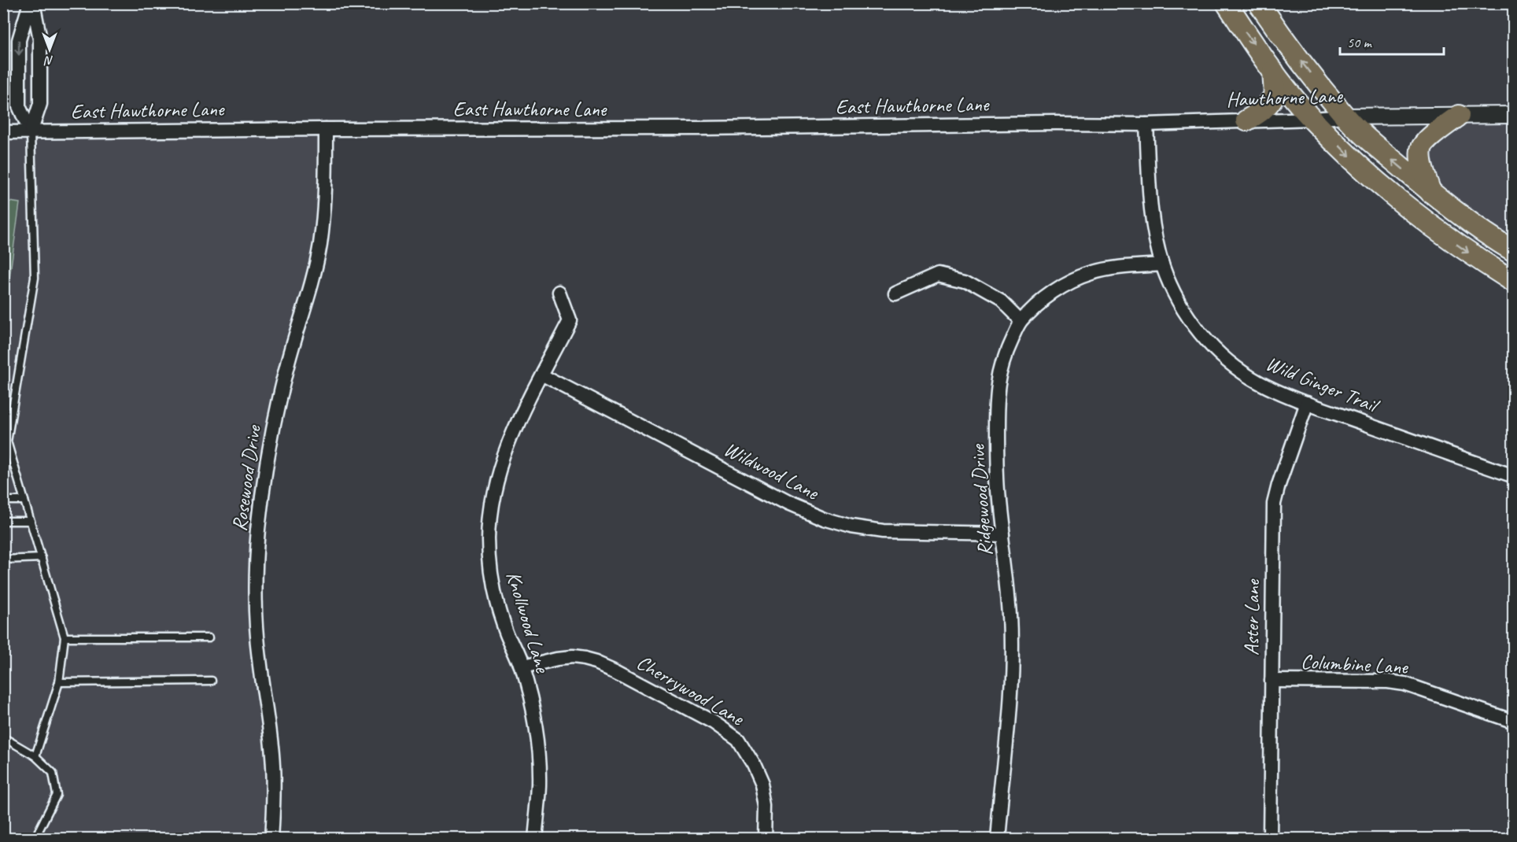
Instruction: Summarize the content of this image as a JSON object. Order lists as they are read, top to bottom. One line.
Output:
{"streets":{"street":["Hawthorne Lane","East Hawthorne Lane","Wild Ginger Trail","Wildwood Lane","Rosewood Drive","Ridgewood Drive","Aster Lane","Knollwood Lane","Columbine Lane","Cherrywood Lane"]},"crossings":[["Hawthorne Lane","East Hawthorne Lane"],["Hawthorne Lane","Wild Ginger Trail"],["East Hawthorne Lane","Rosewood Drive"],["Wild Ginger Trail","Ridgewood Drive"],["Wild Ginger Trail","Aster Lane"],["Wildwood Lane","Ridgewood Drive"],["Wildwood Lane","Knollwood Lane"],["Aster Lane","Columbine Lane"],["Knollwood Lane","Cherrywood Lane"]],"scale_bar":"50 m","north":"bottom"}
